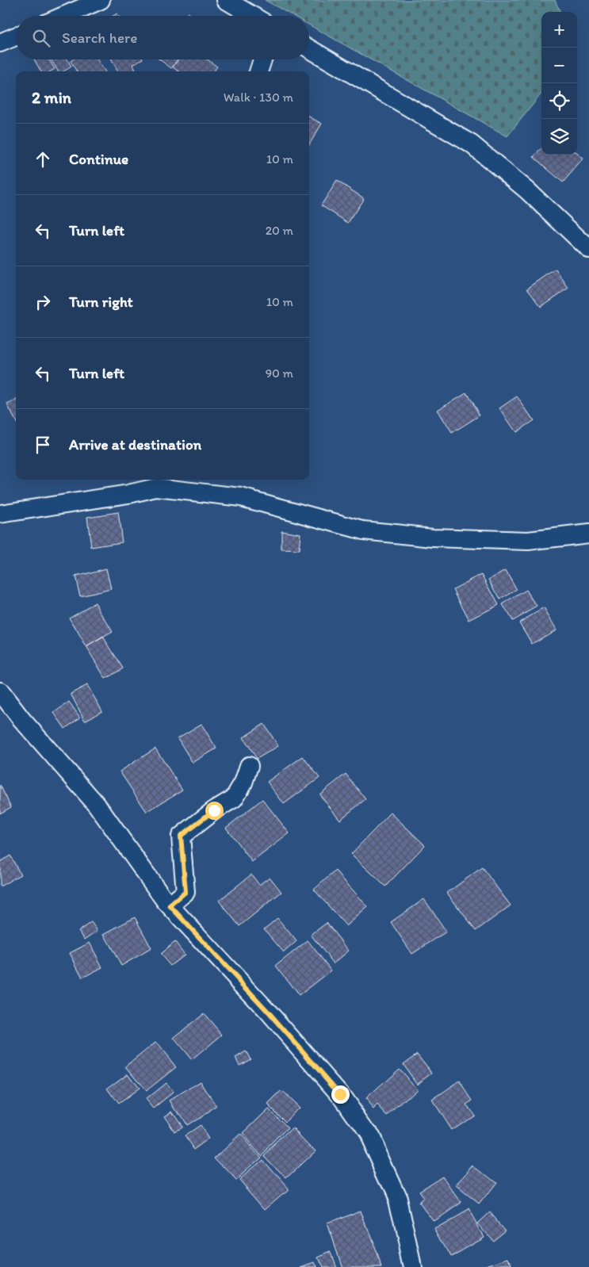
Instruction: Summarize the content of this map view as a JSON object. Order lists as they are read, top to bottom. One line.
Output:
{"page":{"map_buttons":["+","−"],"search":"Search here","heading":["2 min","Walk · 130 m"],"list":[["Continue","10 m"],["Turn left","20 m"],["Turn right","10 m"],["Turn left","90 m"],"Arrive at destination"]}}
